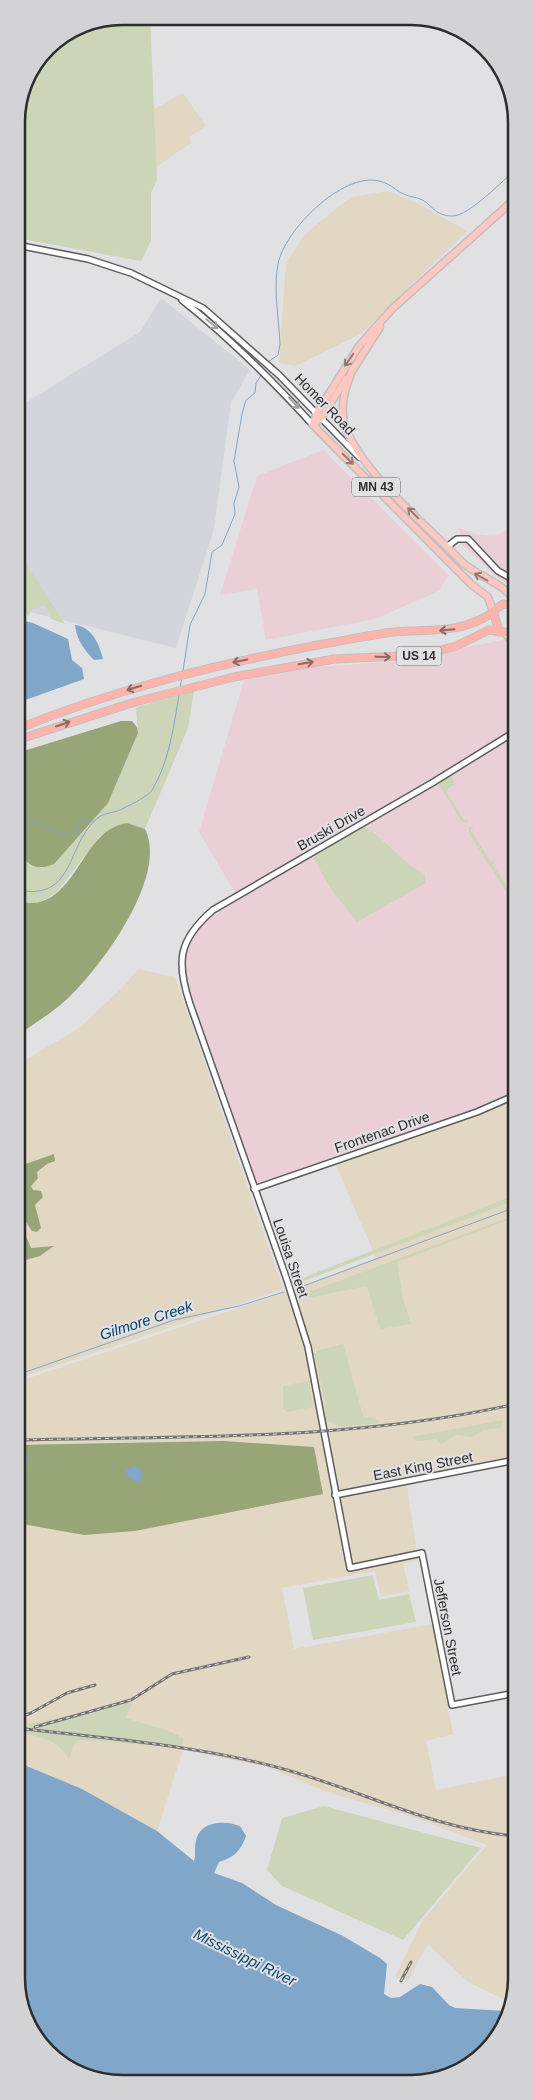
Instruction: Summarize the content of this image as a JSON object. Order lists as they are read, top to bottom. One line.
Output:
{"streets":{"highway":["US 14"],"main road":["Homer Road","MN 43"],"street":["Bruski Drive","Frontenac Drive","Louisa Street","East King Street","Jefferson Street"]},"crossings":[["Homer Road","MN 43"],["Homer Road","US 14"],["Bruski Drive","Louisa Street"],["Frontenac Drive","Louisa Street"],["Louisa Street","East King Street"],["Louisa Street","Jefferson Street"]],"water":["Gilmore Creek","Mississippi River"]}
